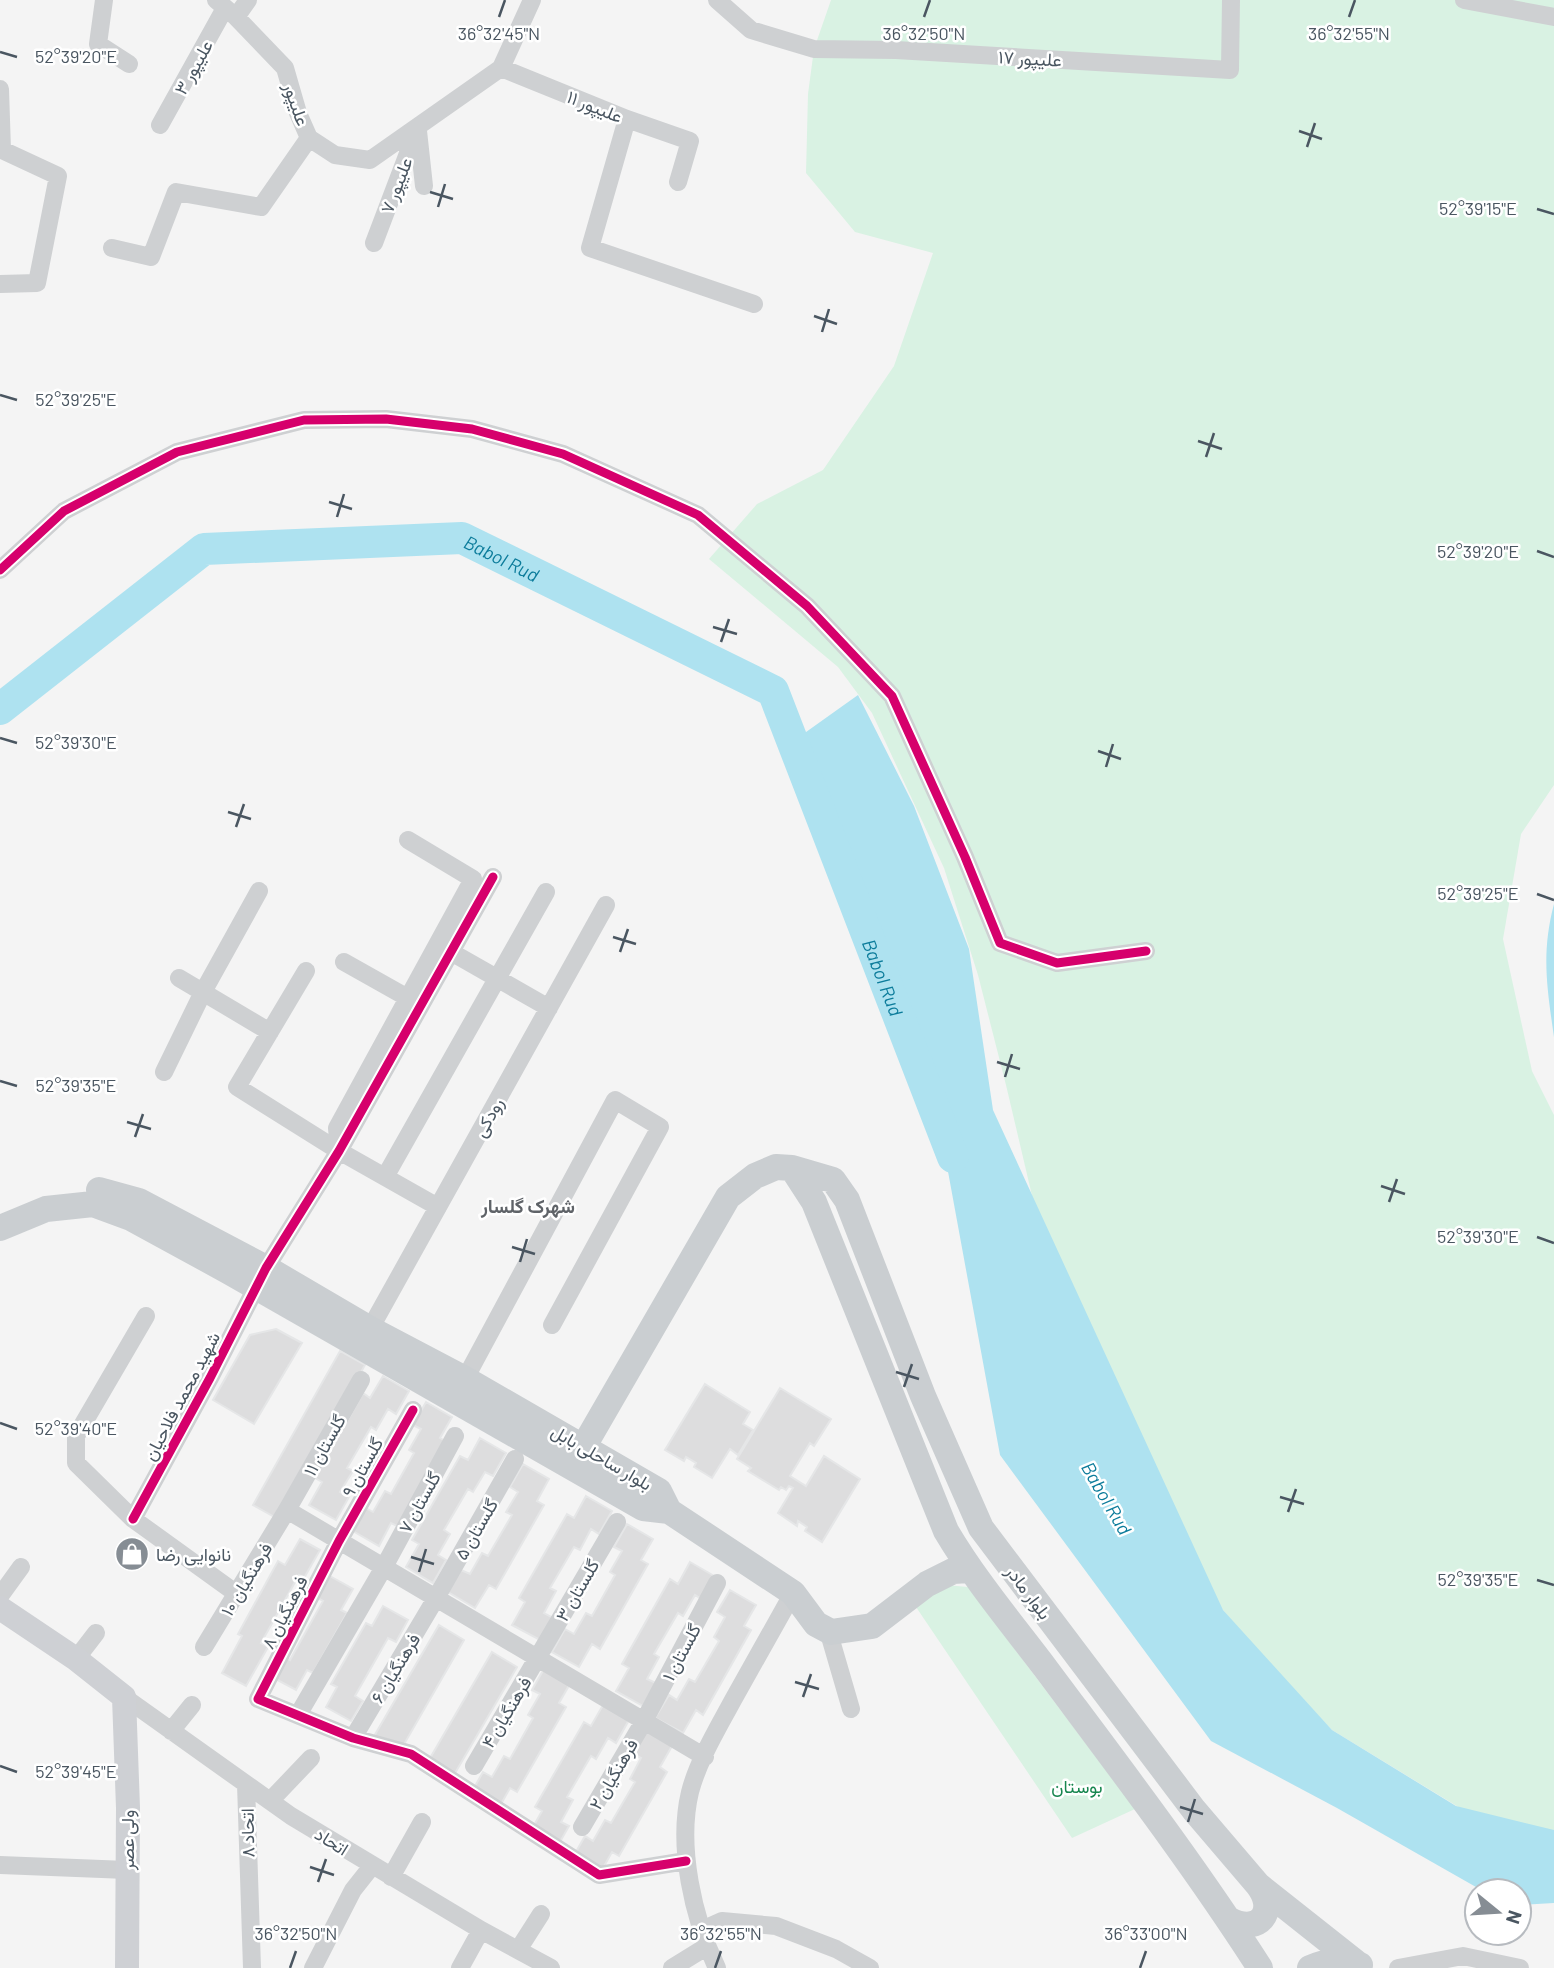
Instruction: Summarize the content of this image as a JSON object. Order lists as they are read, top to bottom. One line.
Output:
{"streets":{"main road":["بلوار ساحلی بابل","بلوار مادر","ولی عصر"],"street":["علیپور ۱۷","علیپور ۳","علیپور","علیپور ۱۱","علیپور ۷","رودکی","شهید محمد فلاحیان","گلستان ۱۱","گلستان ۹","گلستان ۷","گلستان ۵","فرهنگیان ۱۰","گلستان ۳","فرهنگیان ۸","گلستان ۱","فرهنگیان ۶","فرهنگیان ۴","فرهنگیان ۲","اتحاد ۸","اتحاد"]},"crossings":[["علیپور ۳","علیپور"],["علیپور","علیپور ۱۱"],["علیپور","علیپور ۷"],["رودکی","بلوار ساحلی بابل"],["شهید محمد فلاحیان","بلوار ساحلی بابل"],["گلستان ۱۱","فرهنگیان ۱۰"],["بلوار ساحلی بابل","بلوار مادر"],["گلستان ۹","فرهنگیان ۸"],["گلستان ۷","فرهنگیان ۸"],["گلستان ۵","فرهنگیان ۶"],["گلستان ۳","فرهنگیان ۴"],["گلستان ۱","فرهنگیان ۲"],["اتحاد ۸","اتحاد"],["ولی عصر","اتحاد"]],"districts":["شهرک گلسار"],"water":["Babol Rud"],"parks":["بوستان"],"places":{"shop":["نانوایی رضا"]},"north":"right","coordinates":["36°32'45\"N","36°32'50\"N","36°32'55\"N","52°39'20\"E","52°39'15\"E","52°39'25\"E","52°39'30\"E","52°39'35\"E","52°39'40\"E","52°39'45\"E","36°33'00\"N"]}
